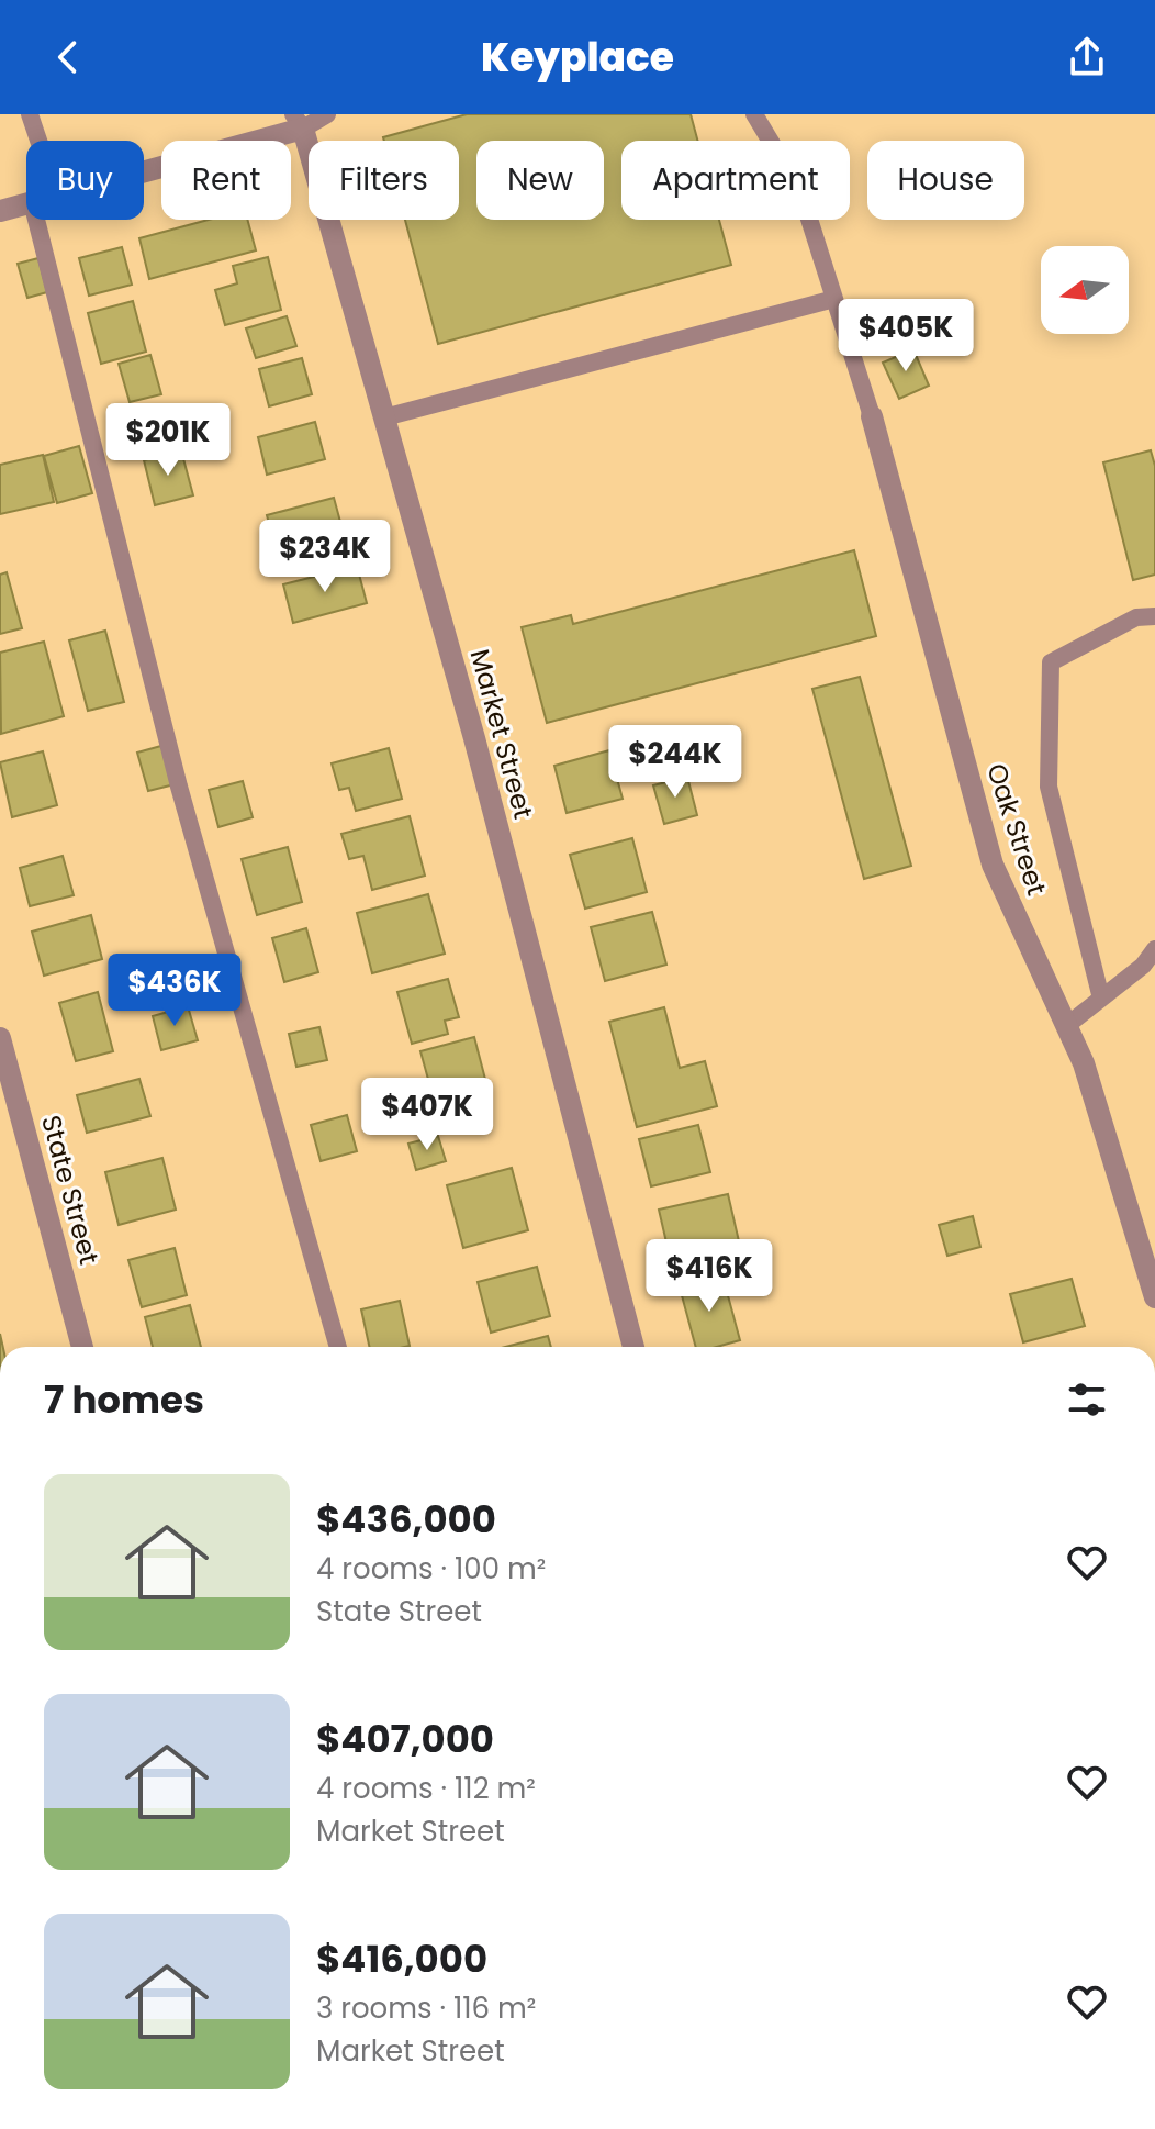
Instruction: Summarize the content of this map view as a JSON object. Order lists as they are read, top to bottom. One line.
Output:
{"streets":{"street":["Market Street","Oak Street","State Street"]},"north":"left","page":{"header":"Keyplace","chip":["Buy","Rent","Filters","New","Apartment","House"],"price":["$405K","$201K","$234K","$244K","$436K","$407K","$416K"],"heading":"7 homes","list":[{"name":"$436,000","note":"4 rooms · 100 m² · State Street"},{"name":"$407,000","note":"4 rooms · 112 m² · Market Street"},{"name":"$416,000","note":"3 rooms · 116 m² · Market Street"}]}}
